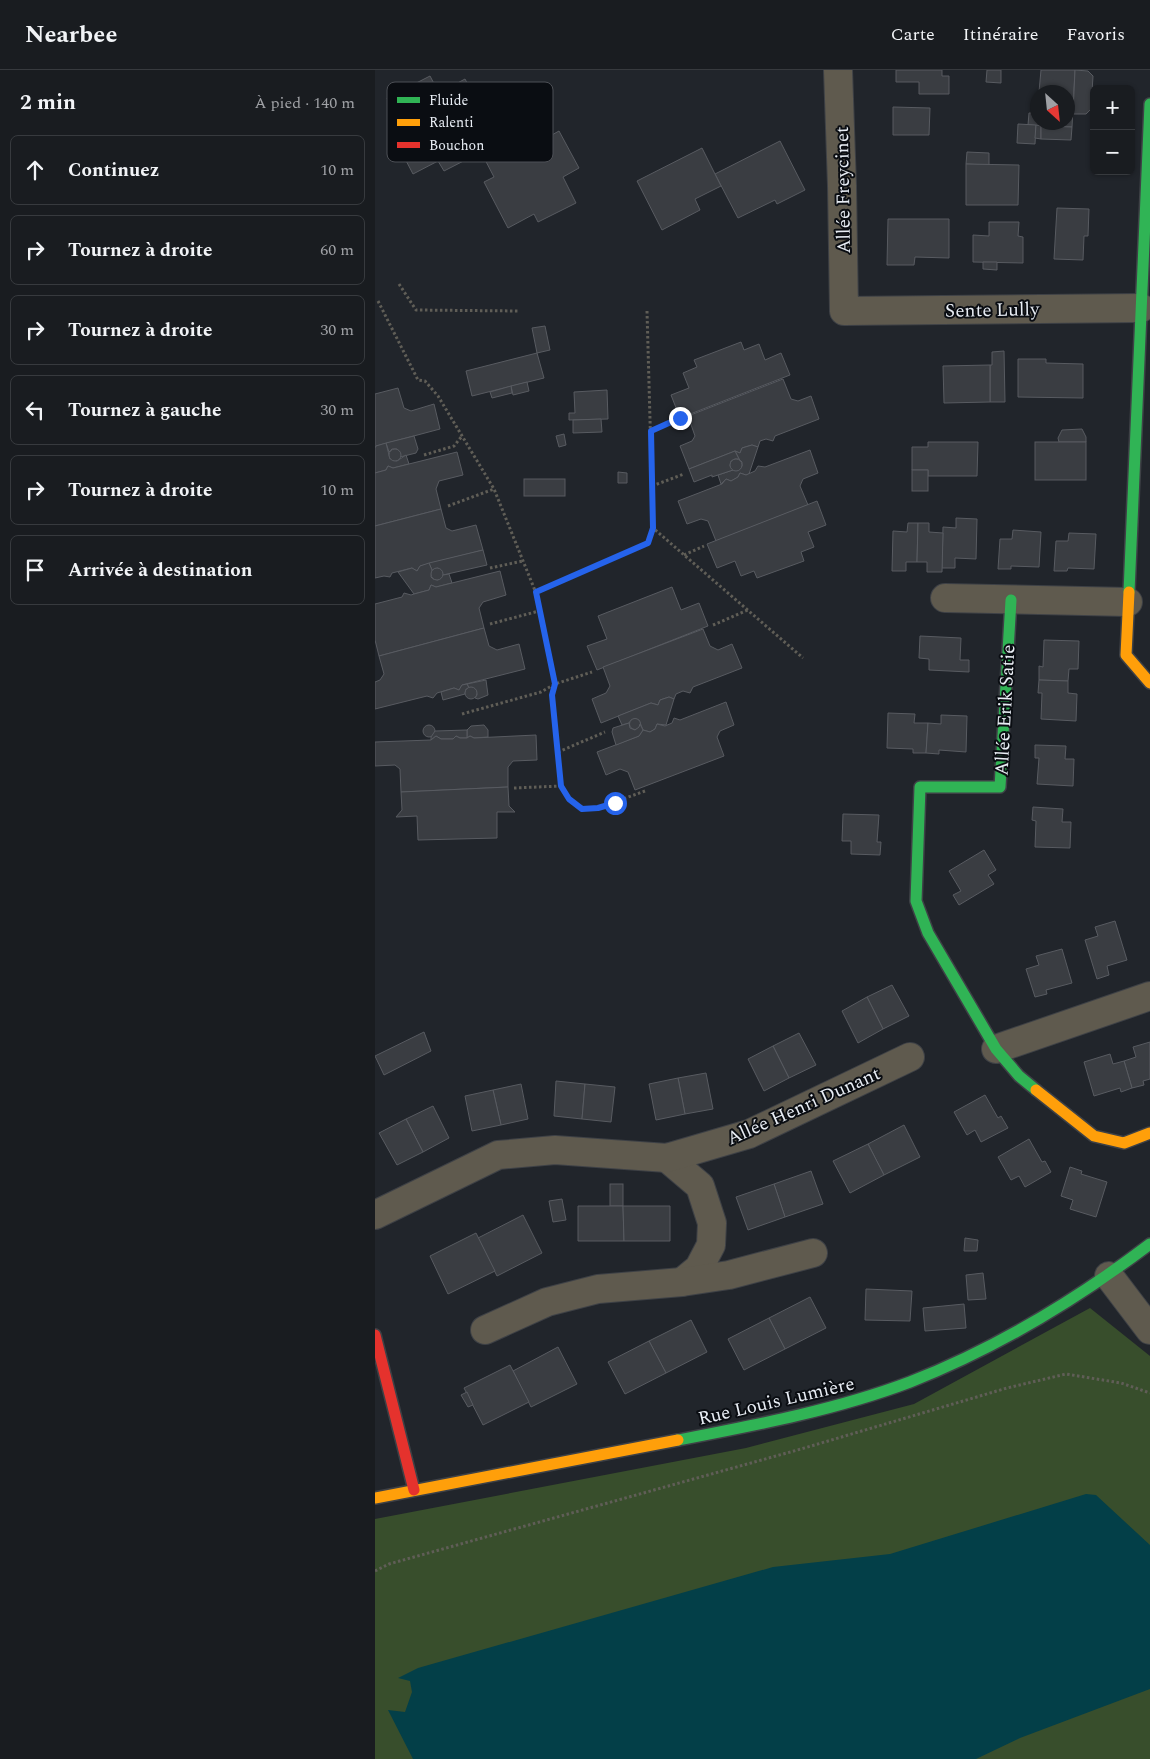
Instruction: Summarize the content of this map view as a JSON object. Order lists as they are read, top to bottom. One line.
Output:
{"streets":{"street":["Allée Freycinet","Sente Lully","Allée Erik Satie","Allée Henri Dunant","Rue Louis Lumière"]},"crossings":[["Allée Freycinet","Sente Lully"]],"legend":["Fluide","Ralenti","Bouchon"],"north":"bottom right","page":{"header":"Nearbee","nav":["Carte","Itinéraire","Favoris"],"heading":["2 min","À pied · 140 m"],"map_buttons":["+","−"],"list":[["Continuez","10 m"],["Tournez à droite","60 m"],["Tournez à droite","30 m"],["Tournez à gauche","30 m"],["Tournez à droite","10 m"],"Arrivée à destination"]}}
